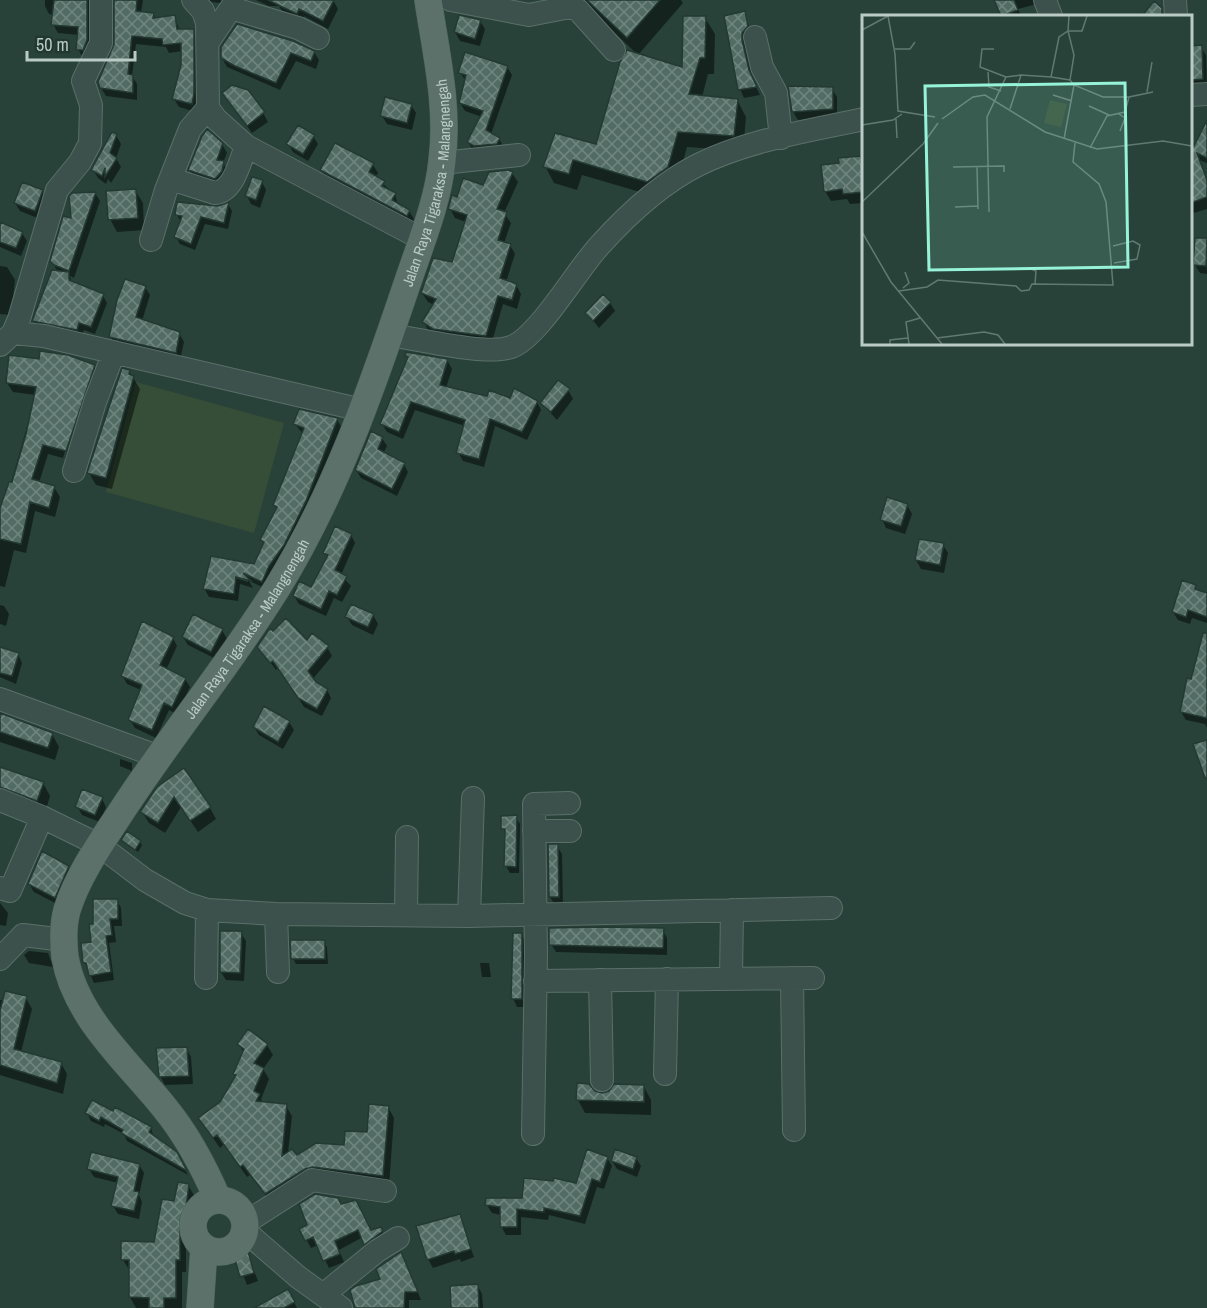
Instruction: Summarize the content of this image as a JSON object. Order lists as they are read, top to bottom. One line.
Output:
{"streets":{"main road":["Jalan Raya Tigaraksa - Malangnengah"]},"scale_bar":"50 m"}
